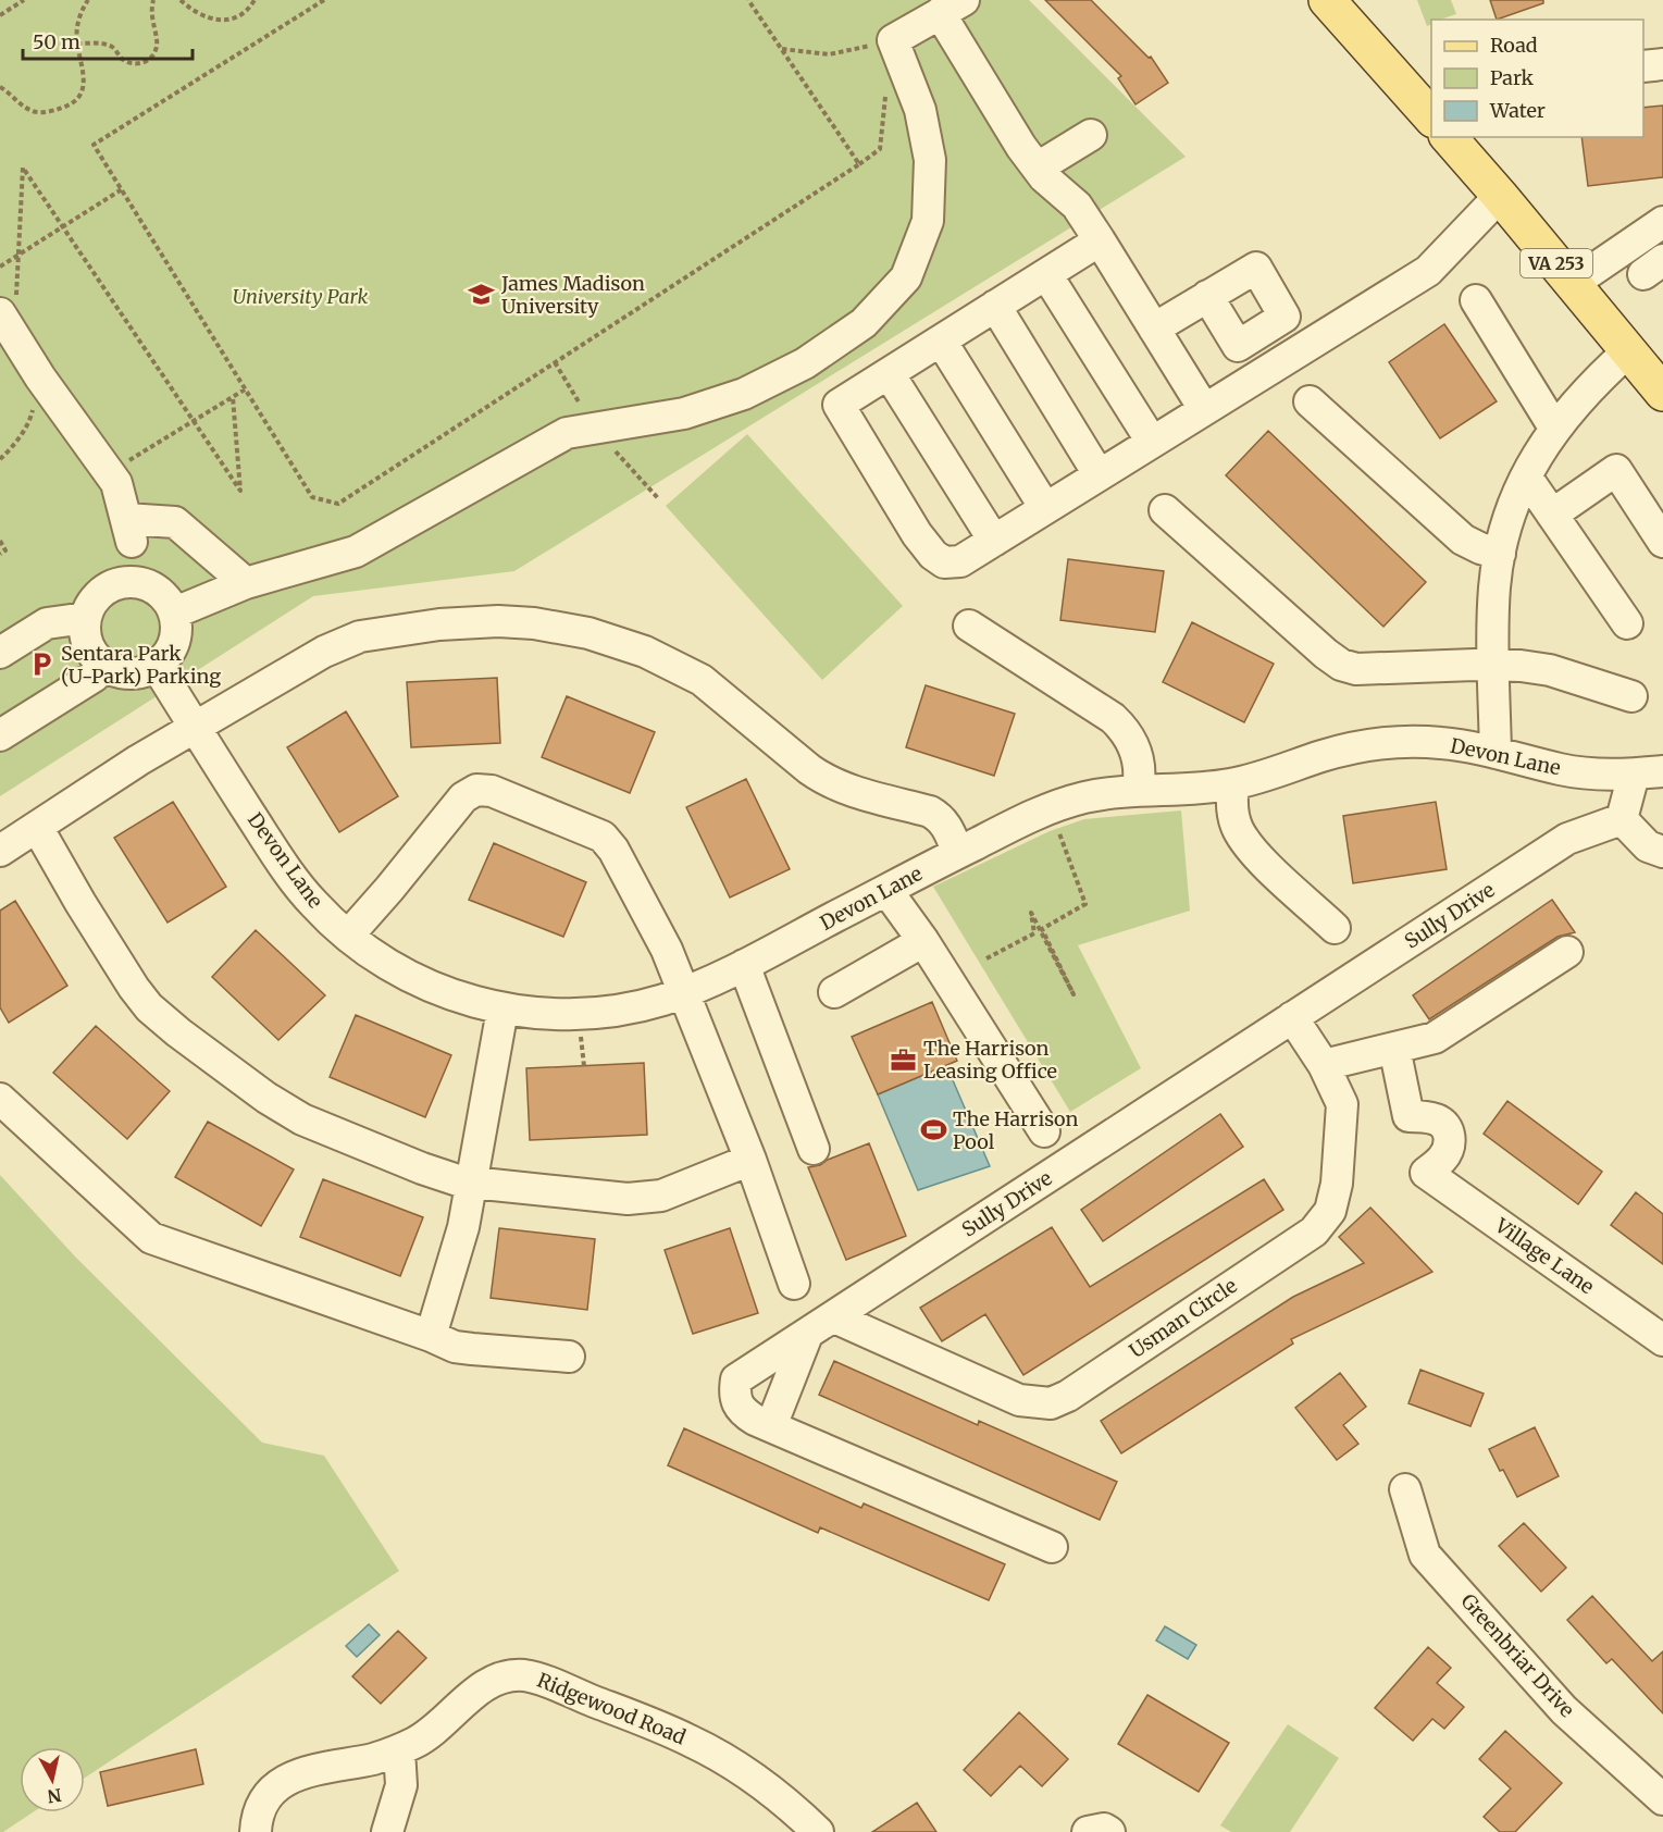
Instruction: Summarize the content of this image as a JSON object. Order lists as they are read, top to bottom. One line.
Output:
{"streets":{"main road":["VA 253"],"street":["Devon Lane","Sully Drive","Village Lane","Usman Circle","Greenbriar Drive","Ridgewood Road"]},"crossings":[["Sully Drive","Usman Circle"]],"parks":["University Park"],"places":{"school or university":["James Madison University"],"parking":["Sentara Park (U-Park) Parking"],"office":["The Harrison Leasing Office"],"sports":["The Harrison Pool"]},"legend":["Road","Park","Water"],"scale_bar":"50 m","north":"bottom"}
